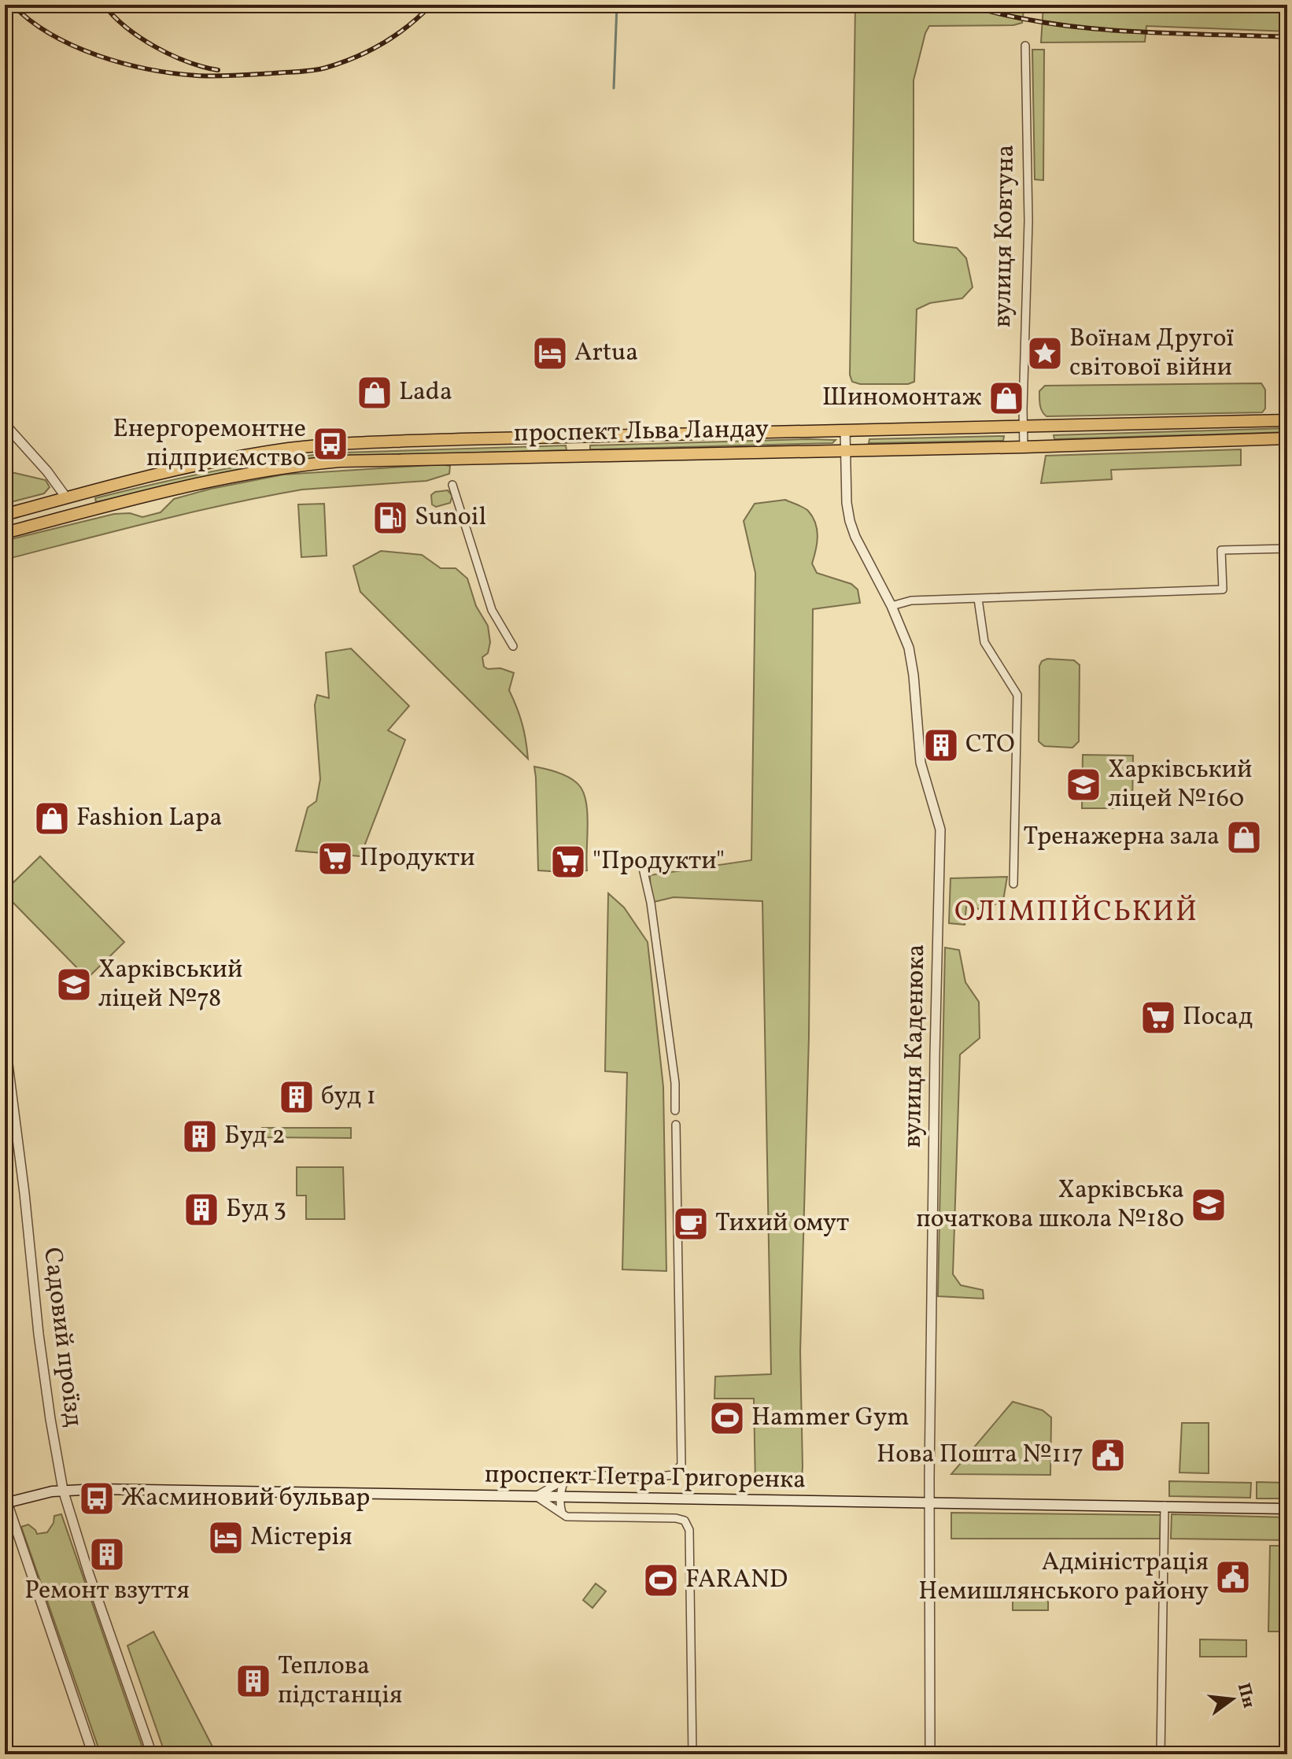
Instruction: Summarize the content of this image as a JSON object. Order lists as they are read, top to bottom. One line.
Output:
{"streets":{"main road":["проспект Льва Ландау","проспект Петра Григоренка"],"street":["вулиця Ковтуна","вулиця Каденюка","Садовий проїзд"]},"crossings":[["вулиця Ковтуна","проспект Льва Ландау"],["проспект Льва Ландау","вулиця Каденюка"],["вулиця Каденюка","проспект Петра Григоренка"],["Садовий проїзд","проспект Петра Григоренка"]],"districts":["ОЛІМПІЙСЬКИЙ"],"places":{"hotel":["Artua","Містерія"],"place":["Воїнам Другої світової війни"],"shop":["Lada","Шиномонтаж","Fashion Lapa","Тренажерна зала"],"bus stop":["Енергоремонтне підприємство","Жасминовий бульвар"],"fuel station":["Sunoil"],"building":["СТО","буд 1","Буд 2","Буд 3","Ремонт взуття","Теплова підстанція"],"school or university":["Харківський ліцей №160","Харківський ліцей №78","Харківська початкова школа №180"],"supermarket":["Продукти","\"Продукти\"","Посад"],"cafe":["Тихий омут"],"sports":["Hammer Gym","FARAND"],"public building":["Нова Пошта №117","Адміністрація Немишлянського району"]},"north":"right"}
